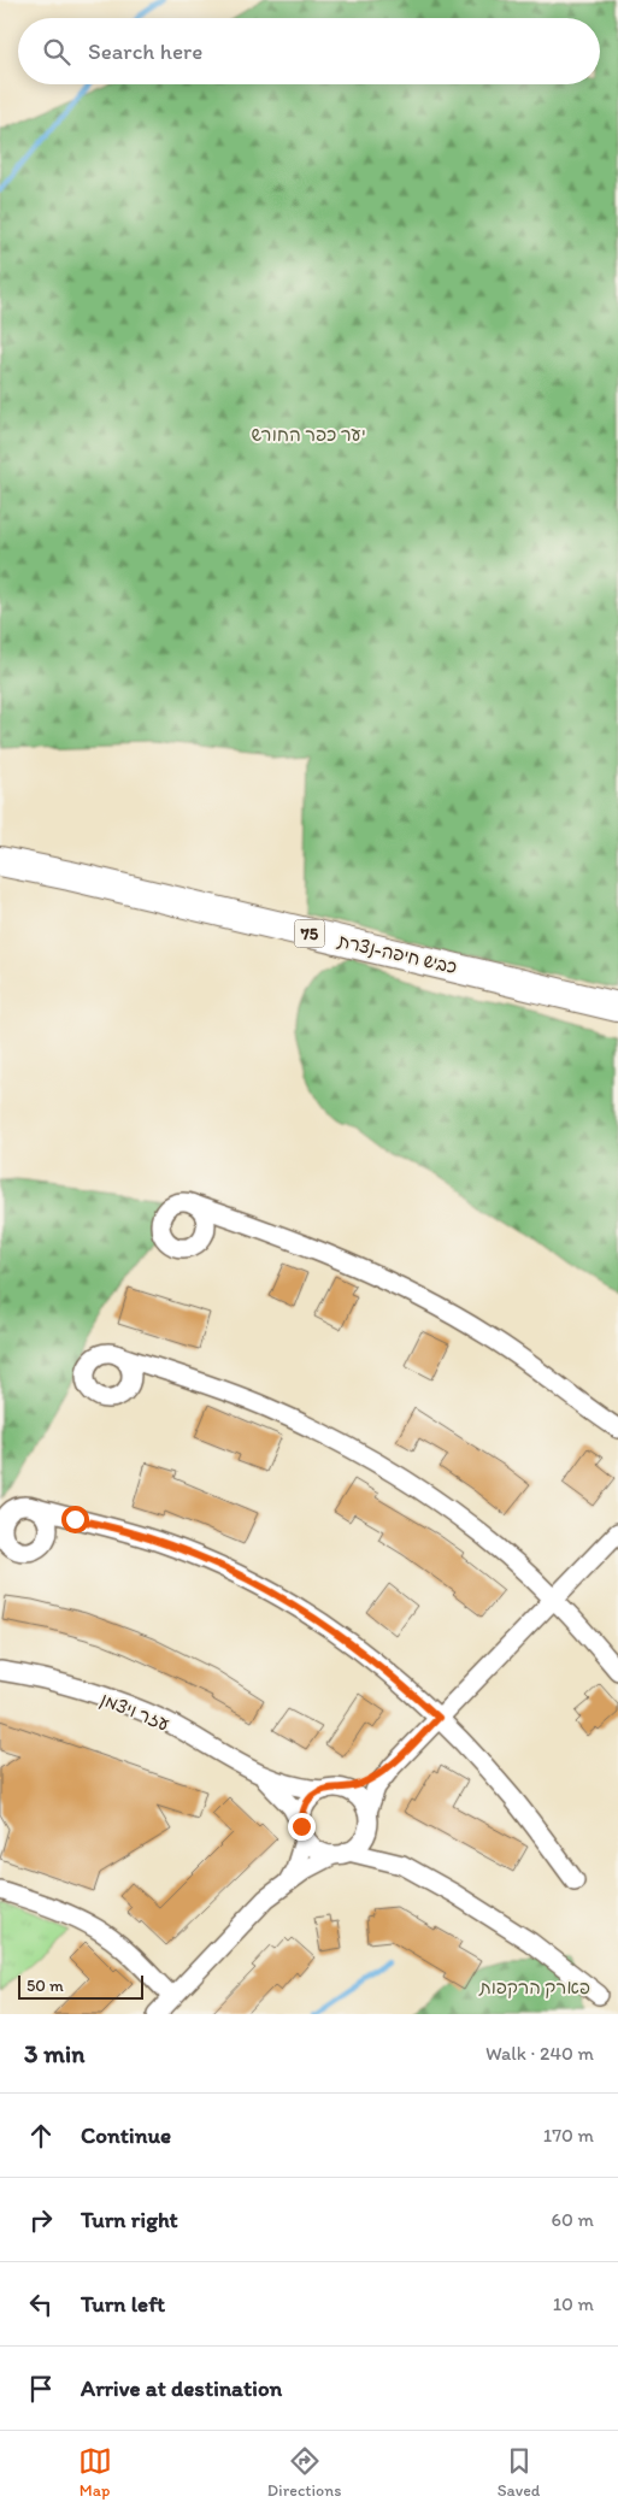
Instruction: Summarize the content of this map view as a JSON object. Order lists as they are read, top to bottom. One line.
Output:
{"streets":{"highway":["75","כביש חיפה-נצרת"],"street":["עזר ויצמן"]},"parks":["יער כפר החורש","פארק הרקפות"],"scale_bar":"50 m","page":{"search":"Search here","scale":"50 m","heading":["3 min","Walk · 240 m"],"list":[["Continue","170 m"],["Turn right","60 m"],["Turn left","10 m"],"Arrive at destination"],"nav":["Map","Directions","Saved"]}}
